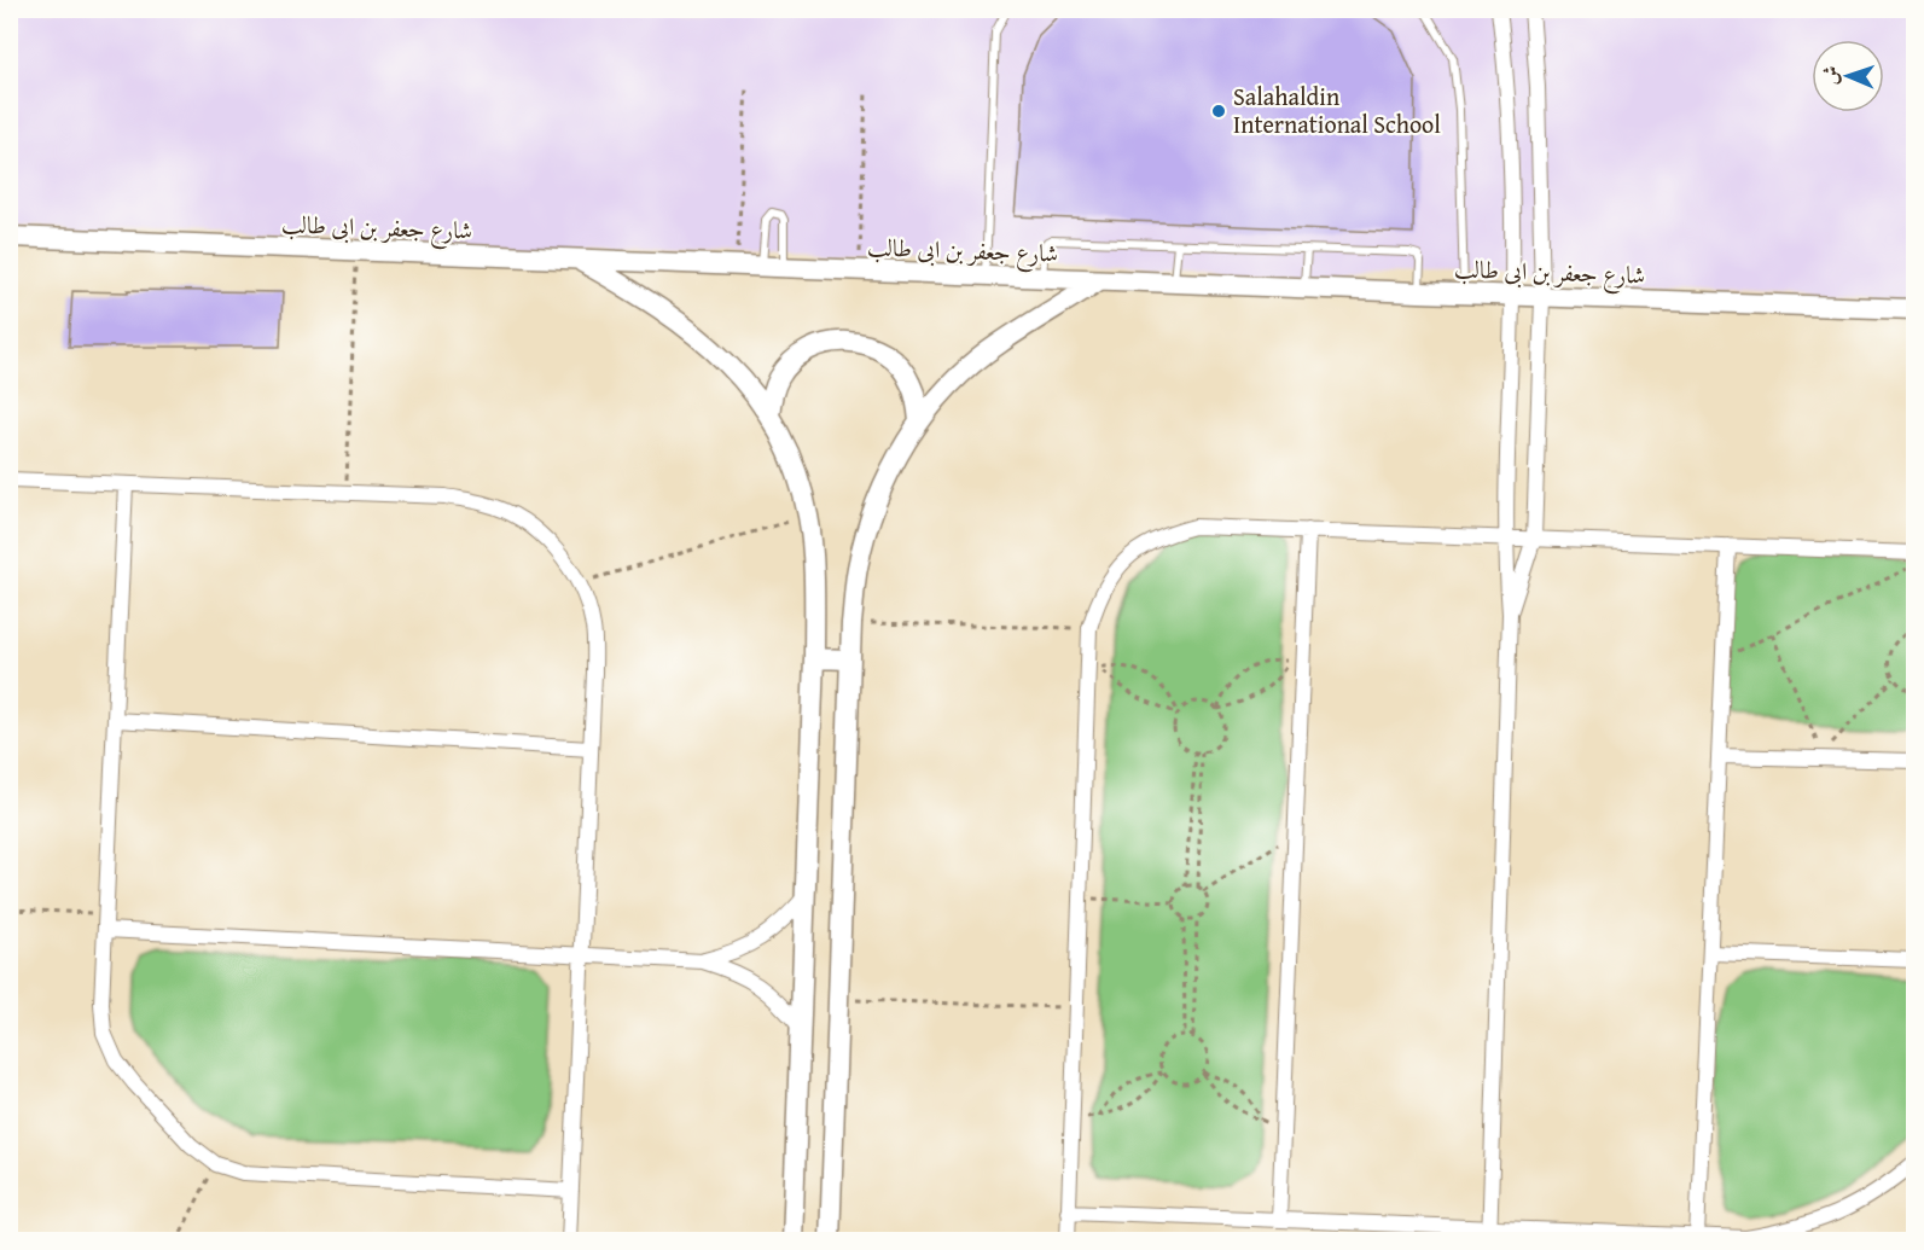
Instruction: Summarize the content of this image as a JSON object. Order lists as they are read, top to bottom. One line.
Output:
{"streets":{"street":["شارع جعفر بن ابى طالب"]},"places":["Salahaldin International School"],"north":"left"}
